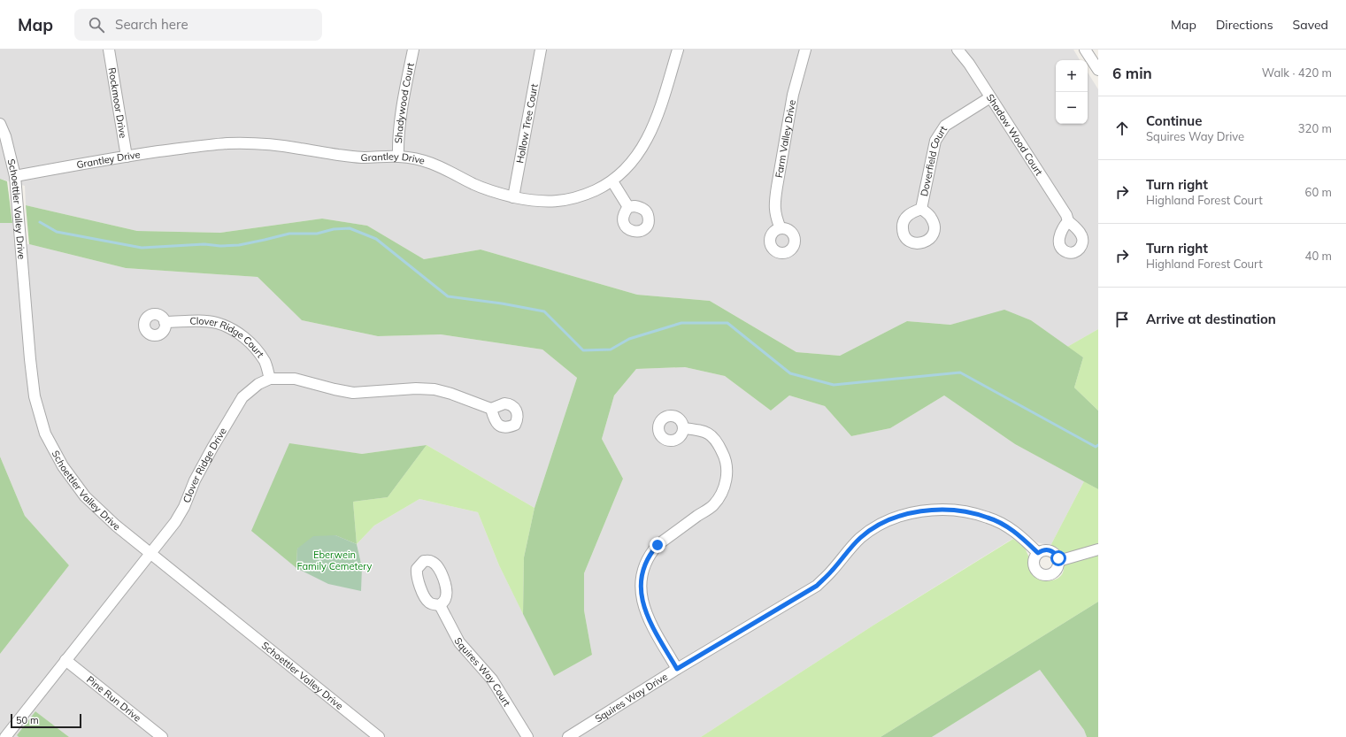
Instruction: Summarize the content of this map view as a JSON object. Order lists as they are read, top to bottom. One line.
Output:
{"streets":{"street":["Rockmoor Drive","Shadywood Court","Hollow Tree Court","Shadow Wood Court","Farm Valley Drive","Grantley Drive","Doverfield Court","Schoettler Valley Drive","Clover Ridge Court","Clover Ridge Drive","Squires Way Court","Squires Way Drive","Pine Run Drive"]},"crossings":[["Rockmoor Drive","Grantley Drive"],["Shadywood Court","Grantley Drive"],["Hollow Tree Court","Grantley Drive"],["Shadow Wood Court","Doverfield Court"],["Grantley Drive","Schoettler Valley Drive"],["Schoettler Valley Drive","Clover Ridge Drive"],["Clover Ridge Court","Clover Ridge Drive"],["Clover Ridge Drive","Pine Run Drive"]],"parks":["Eberwein Family Cemetery"],"scale_bar":"50 m","page":{"header":"Map","search":"Search here","nav":["Map","Directions","Saved"],"heading":["6 min","Walk · 420 m"],"map_buttons":["+","−"],"list":[["Continue","Squires Way Drive","320 m"],["Turn right","Highland Forest Court","60 m"],["Turn right","Highland Forest Court","40 m"],"Arrive at destination"],"scale":"50 m"}}
